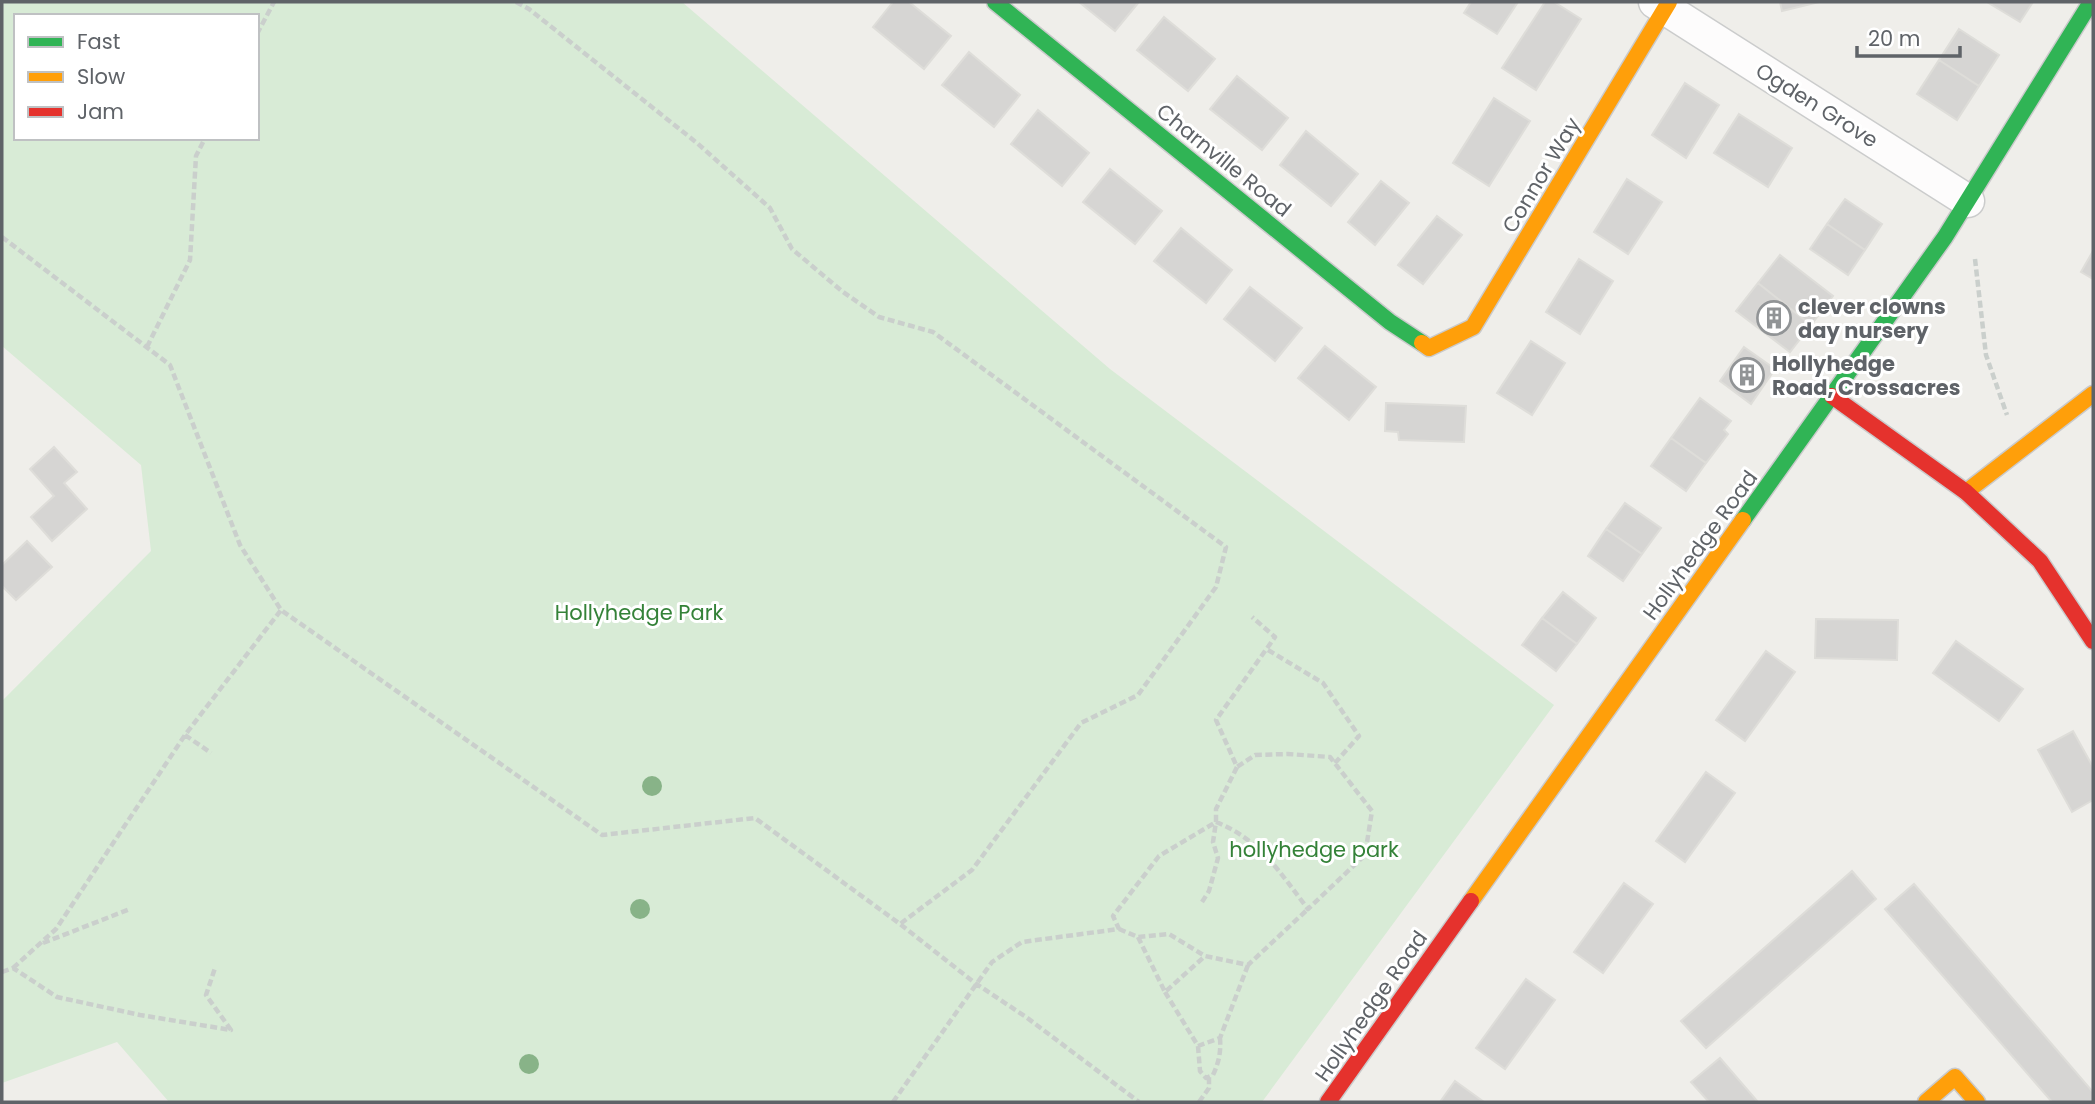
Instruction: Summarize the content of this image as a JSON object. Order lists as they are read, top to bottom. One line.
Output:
{"streets":{"street":["Ogden Grove","Charnville Road","Connor Way","Hollyhedge Road"]},"crossings":[["Ogden Grove","Connor Way"],["Ogden Grove","Hollyhedge Road"],["Charnville Road","Connor Way"]],"parks":["Hollyhedge Park","hollyhedge park"],"places":{"building":["clever clowns day nursery","Hollyhedge Road, Crossacres"]},"legend":["Fast","Slow","Jam"],"scale_bar":"20 m"}
